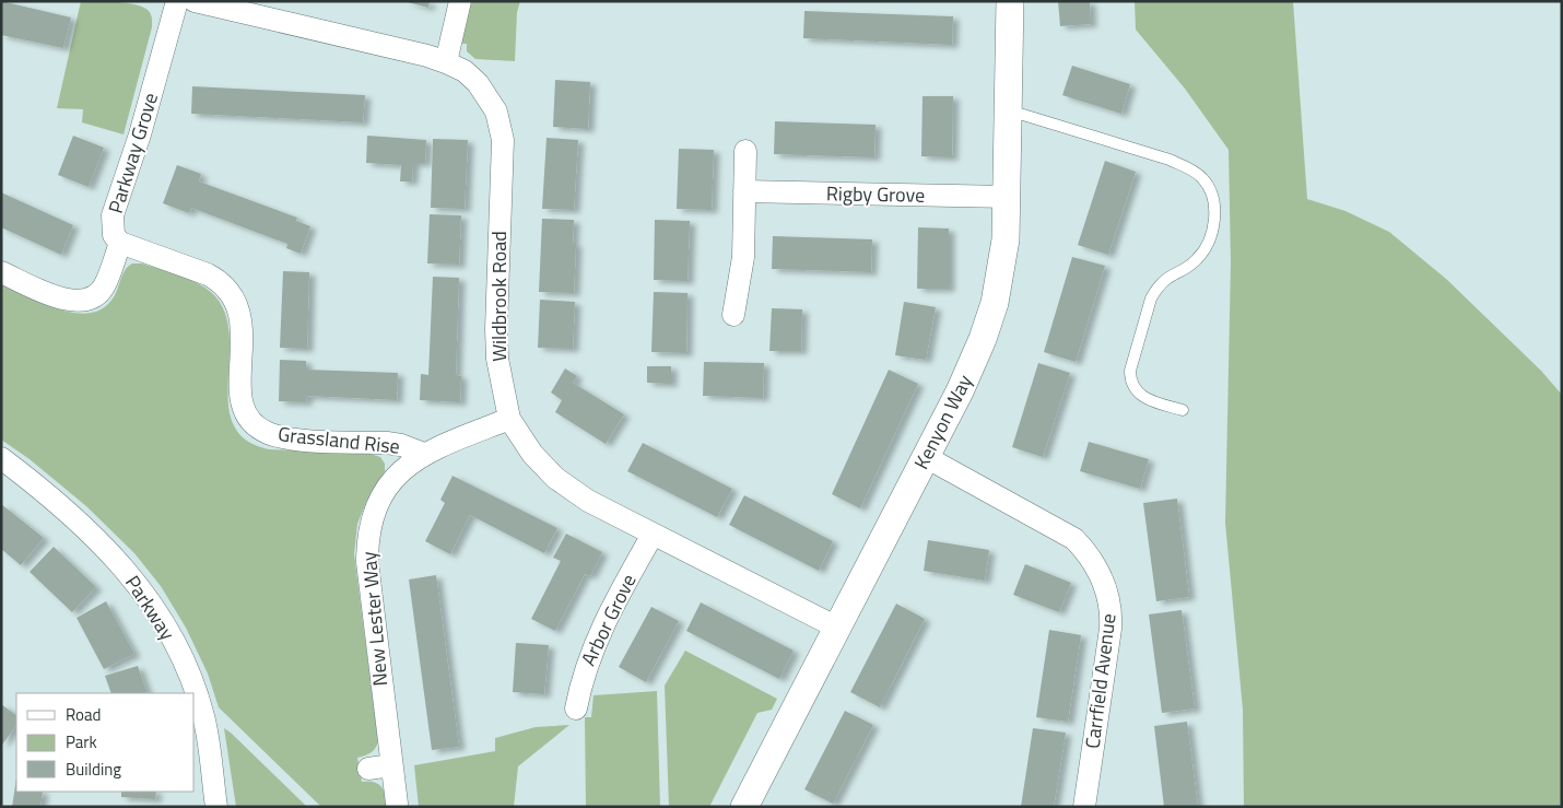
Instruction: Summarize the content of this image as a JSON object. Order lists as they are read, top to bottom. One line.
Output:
{"streets":{"street":["Parkway Grove","Rigby Grove","Wildbrook Road","Kenyon Way","Grassland Rise","Parkway","New Lester Way","Arbor Grove","Carrfield Avenue"]},"crossings":[["Parkway Grove","Grassland Rise"],["Rigby Grove","Kenyon Way"],["Wildbrook Road","Kenyon Way"],["Wildbrook Road","New Lester Way"],["Wildbrook Road","Arbor Grove"],["Kenyon Way","Carrfield Avenue"],["Grassland Rise","New Lester Way"]],"legend":["Road","Park","Building"]}
